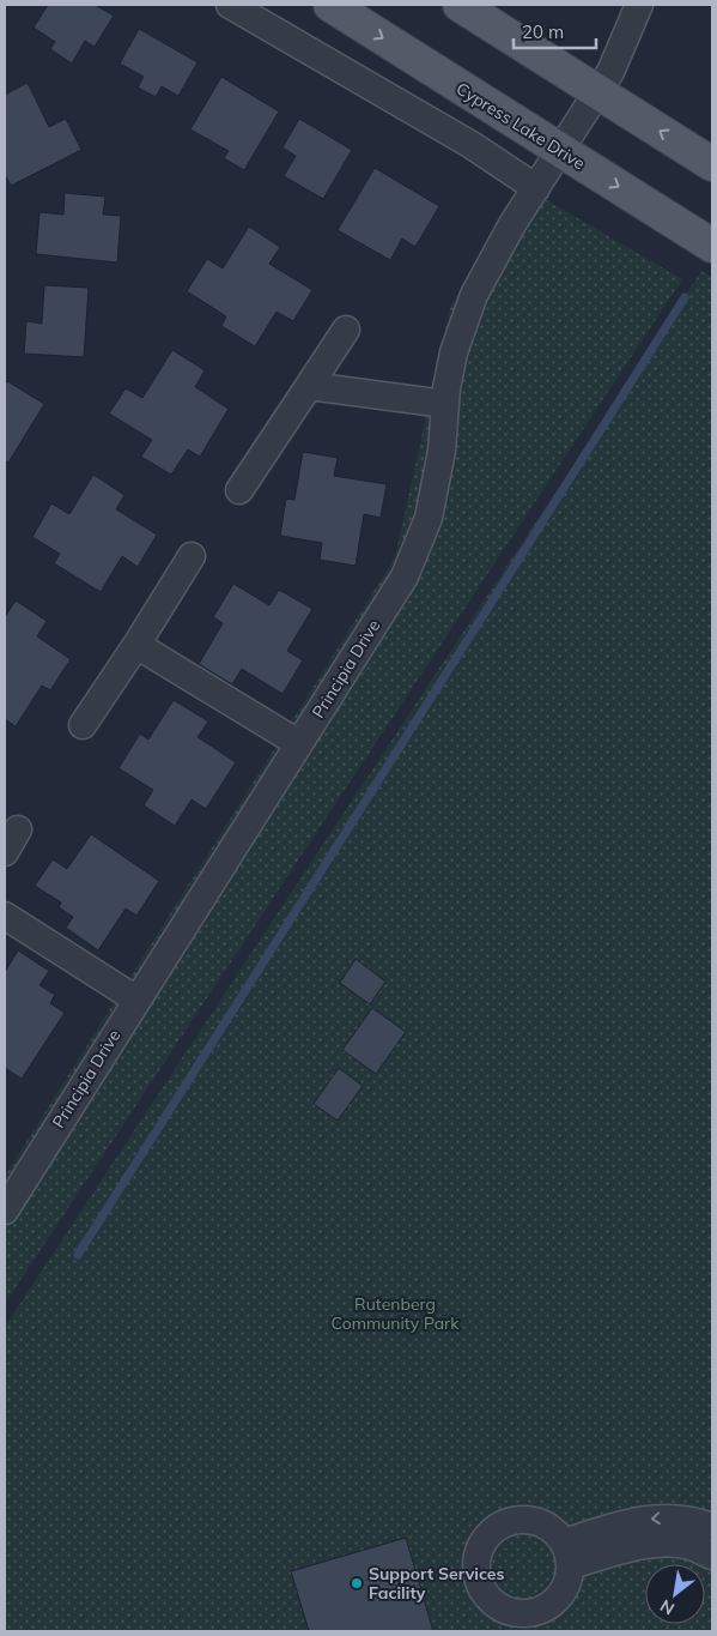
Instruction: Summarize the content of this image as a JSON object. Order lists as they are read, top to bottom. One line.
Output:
{"streets":{"main road":["Cypress Lake Drive"],"street":["Principia Drive"]},"crossings":[["Cypress Lake Drive","Principia Drive"]],"parks":["Rutenberg Community Park"],"places":["Support Services Facility"],"scale_bar":"20 m","north":"bottom left"}
